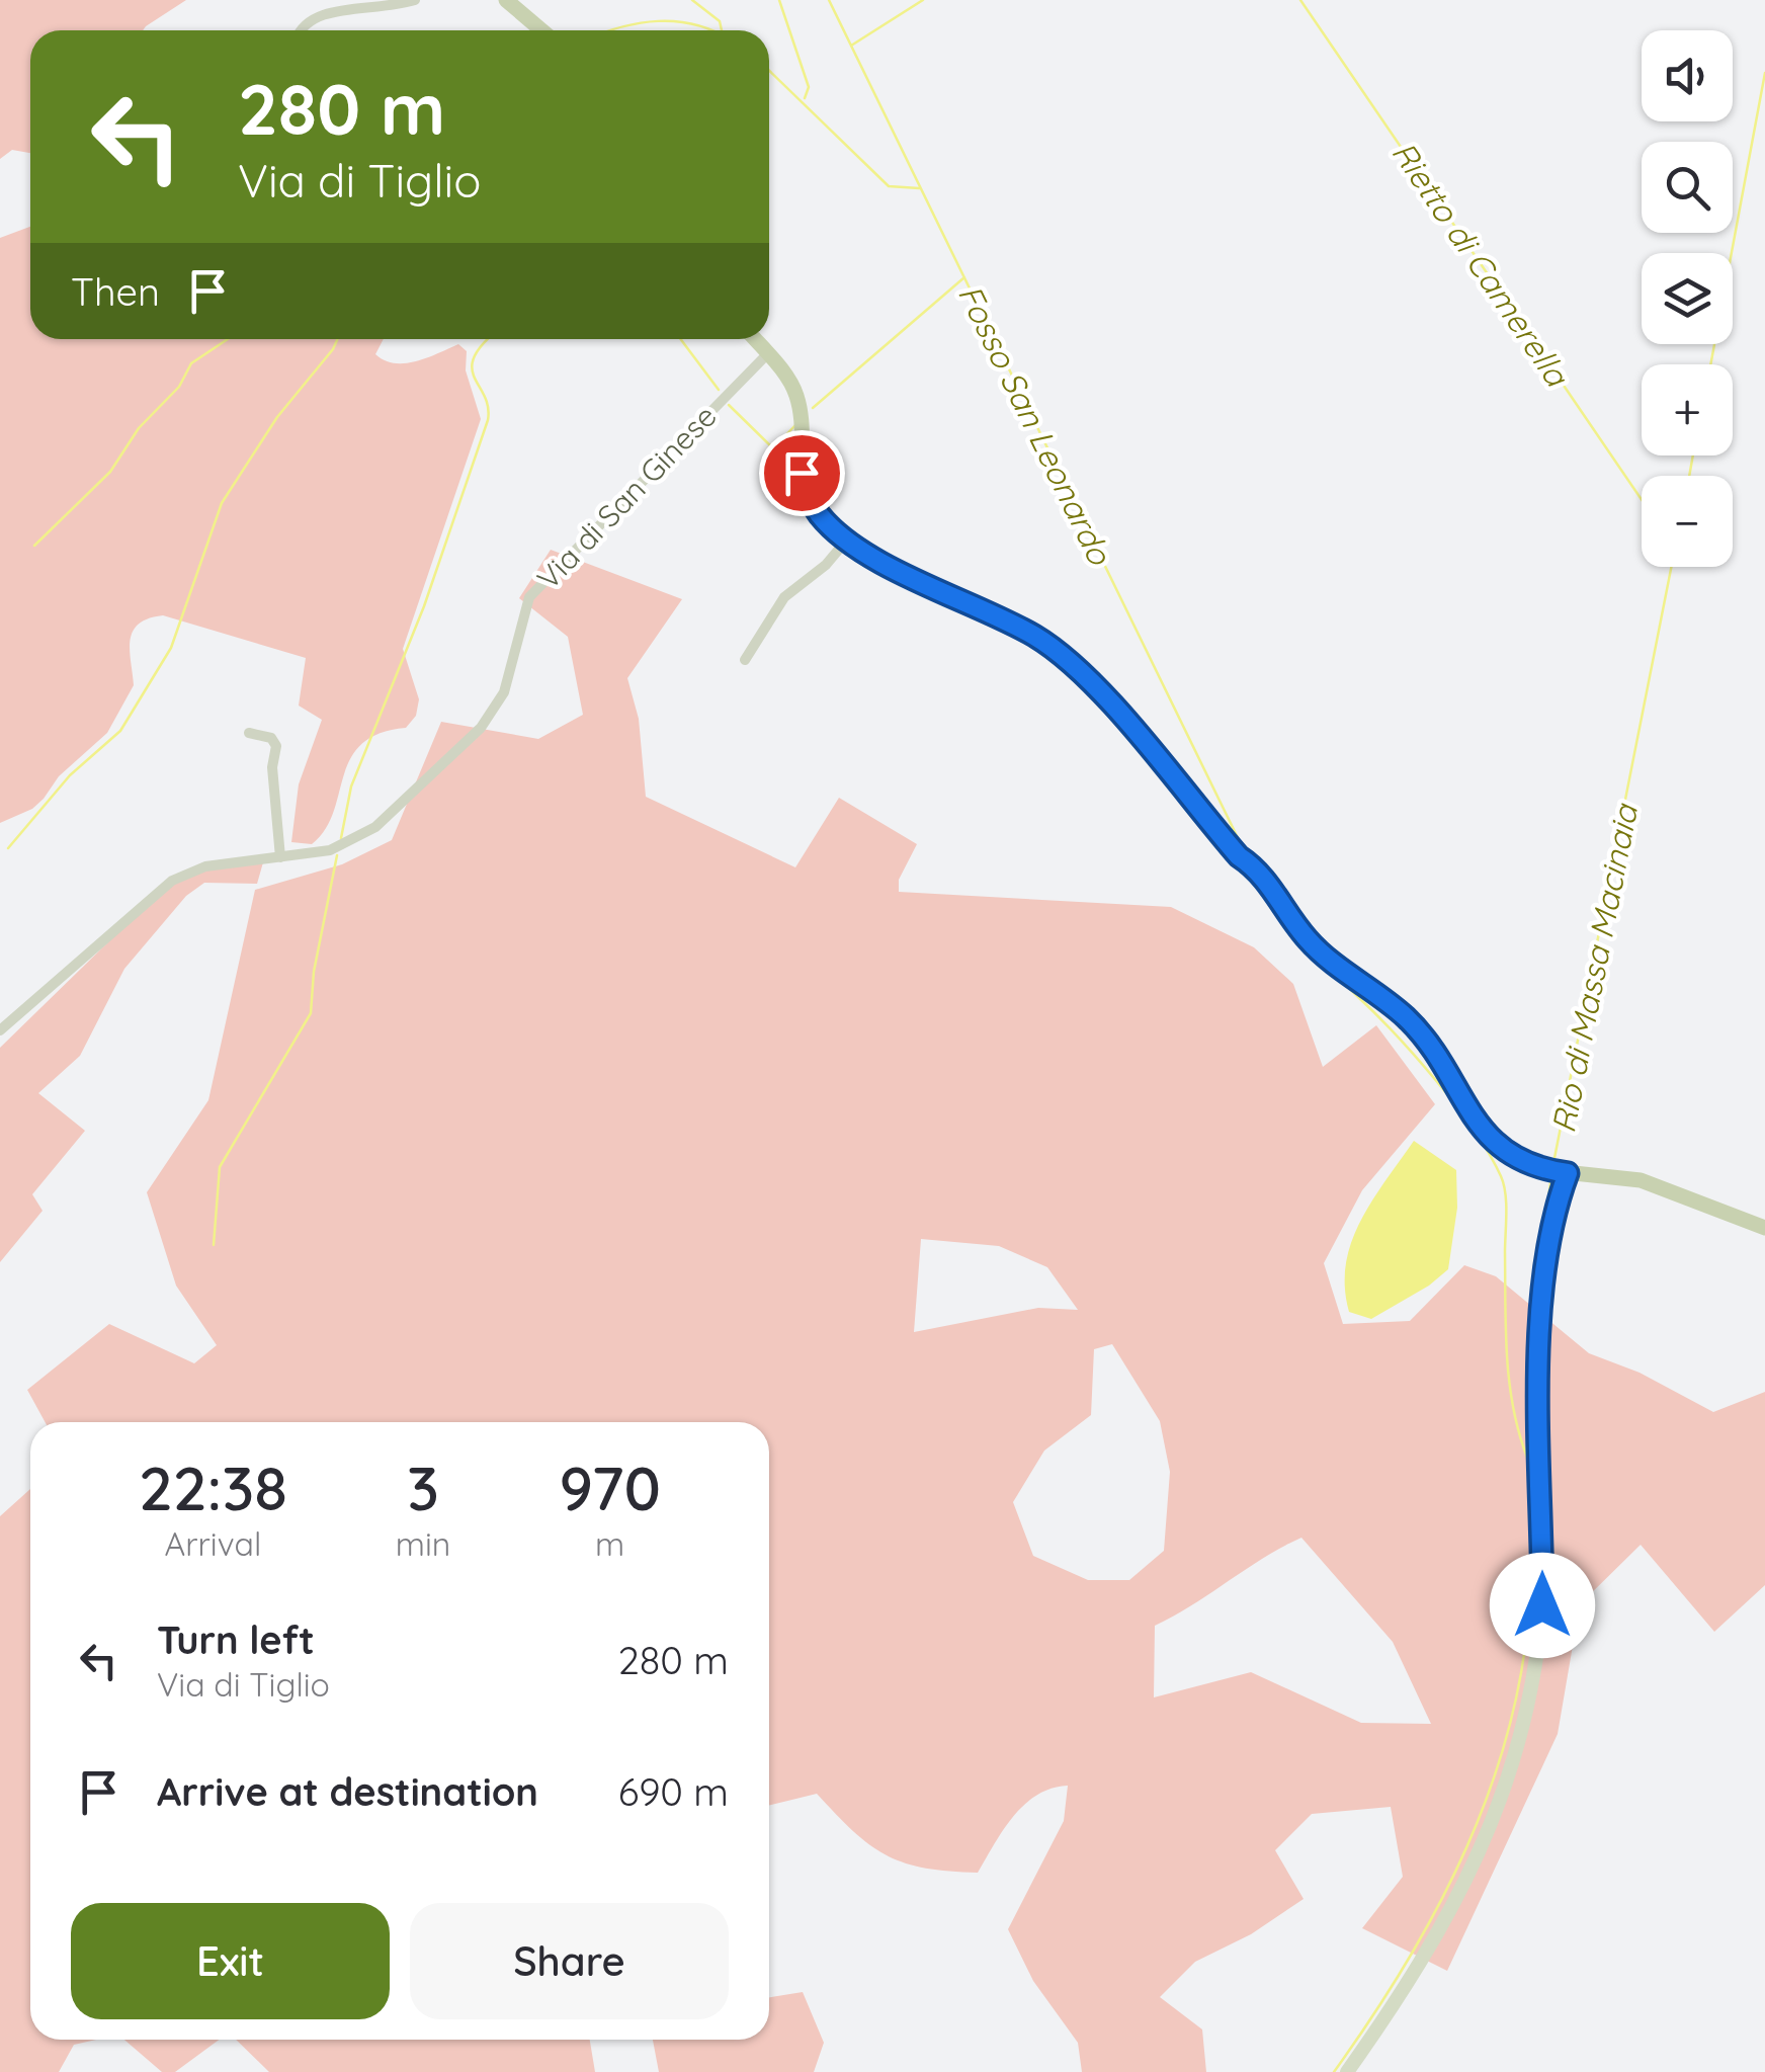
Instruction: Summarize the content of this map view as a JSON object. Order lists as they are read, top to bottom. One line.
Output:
{"streets":{"street":["Via di San Ginese"]},"water":["Rietto di Camerella","Fosso San Leonardo","Rio di Massa Macinaia"],"page":{"map_buttons":["+","−"],"turn":["280 m","Via di Tiglio"],"then":"Then","eta":["22:38","Arrival","3","min","970","m"],"list":[{"name":"Turn left","note":"Via di Tiglio","value":"280 m"},{"name":"Arrive at destination","value":"690 m"}],"buttons":["Exit","Share"]}}
